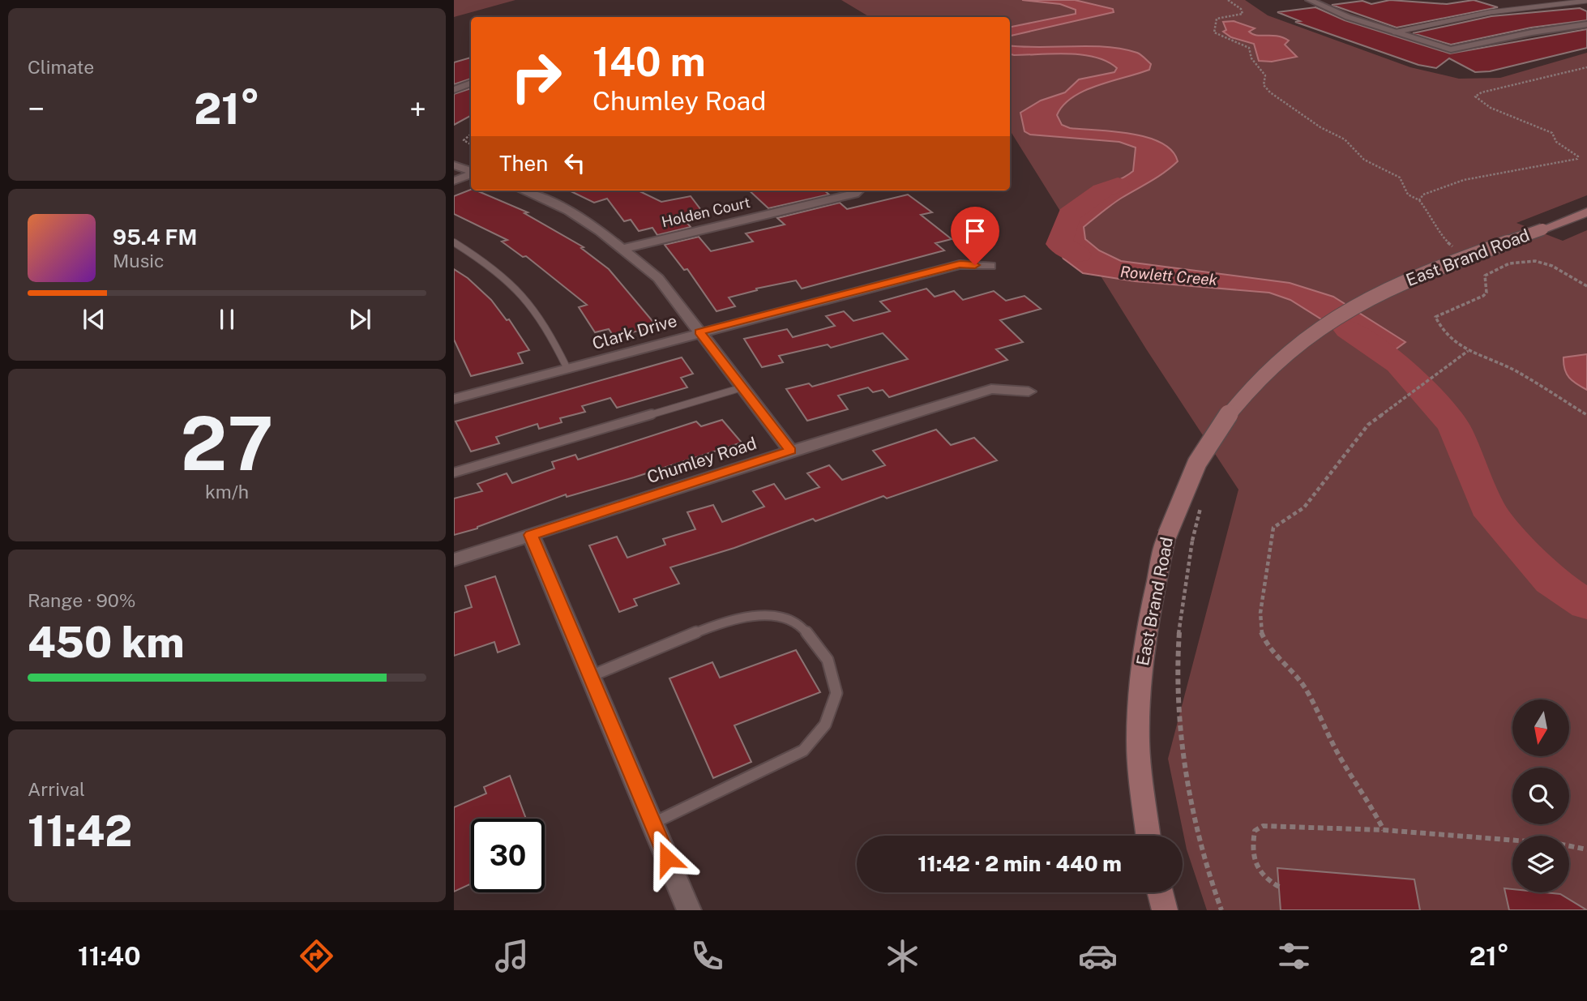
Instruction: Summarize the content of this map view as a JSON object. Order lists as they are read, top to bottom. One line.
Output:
{"streets":{"main road":["East Brand Road"],"street":["Holden Court","Clark Drive","Chumley Road"]},"water":["Rowlett Creek"],"north":"bottom","page":{"tile":["Climate",["27","km/h"],["Range · 90%","450 km"],["Arrival","11:42"]],"turn":["140 m","Chumley Road"],"heat":["−","21°","+"],"then":"Then","song":["95.4 FM","Music"],"limit":"30","trip":"11:42 · 2 min · 440 m","tabs":["11:40","21°"]}}
